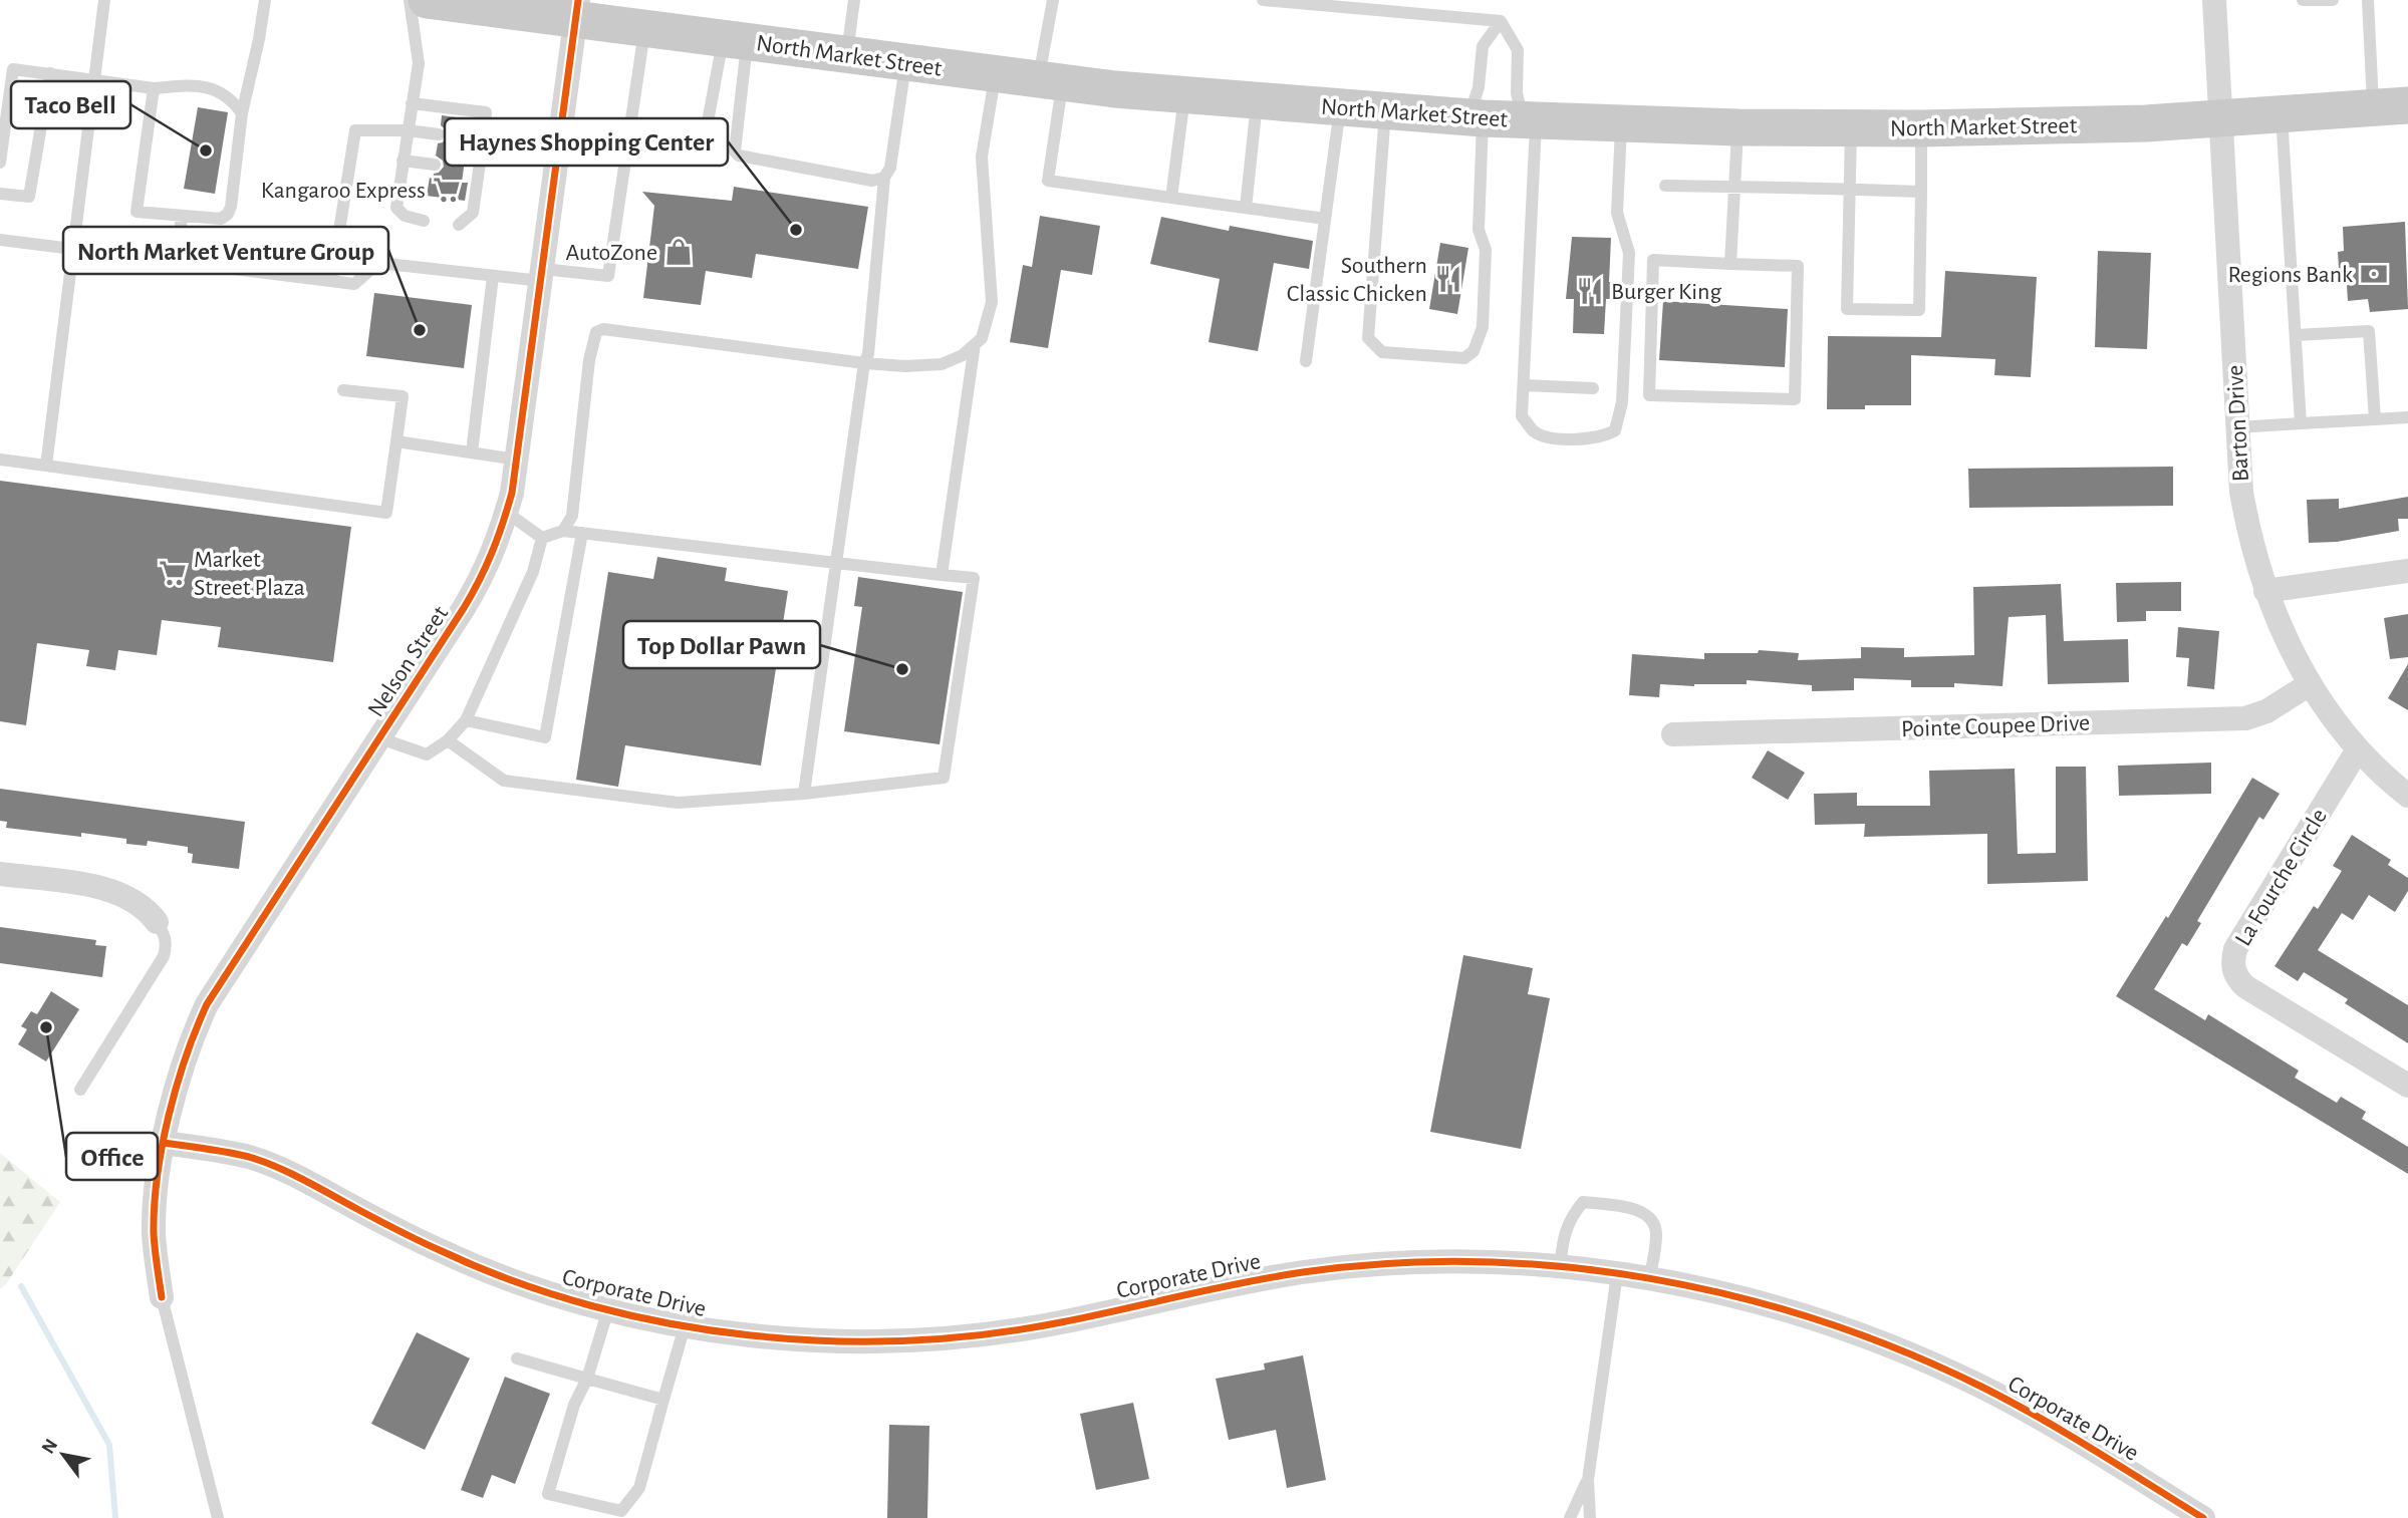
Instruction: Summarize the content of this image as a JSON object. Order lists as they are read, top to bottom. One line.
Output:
{"streets":{"main road":["North Market Street"],"street":["Barton Drive","Nelson Street","Pointe Coupee Drive","La Fourche Circle","Corporate Drive"]},"crossings":[["North Market Street","Barton Drive"],["North Market Street","Nelson Street"],["Barton Drive","Pointe Coupee Drive"],["Barton Drive","La Fourche Circle"],["Nelson Street","Corporate Drive"]],"places":{"other":["Taco Bell","Haynes Shopping Center","North Market Venture Group","Top Dollar Pawn","Office"],"supermarket":["Kangaroo Express","Market Street Plaza"],"shop":["AutoZone"],"bank":["Regions Bank"],"restaurant":["Southern Classic Chicken","Burger King"]},"north":"top left"}
